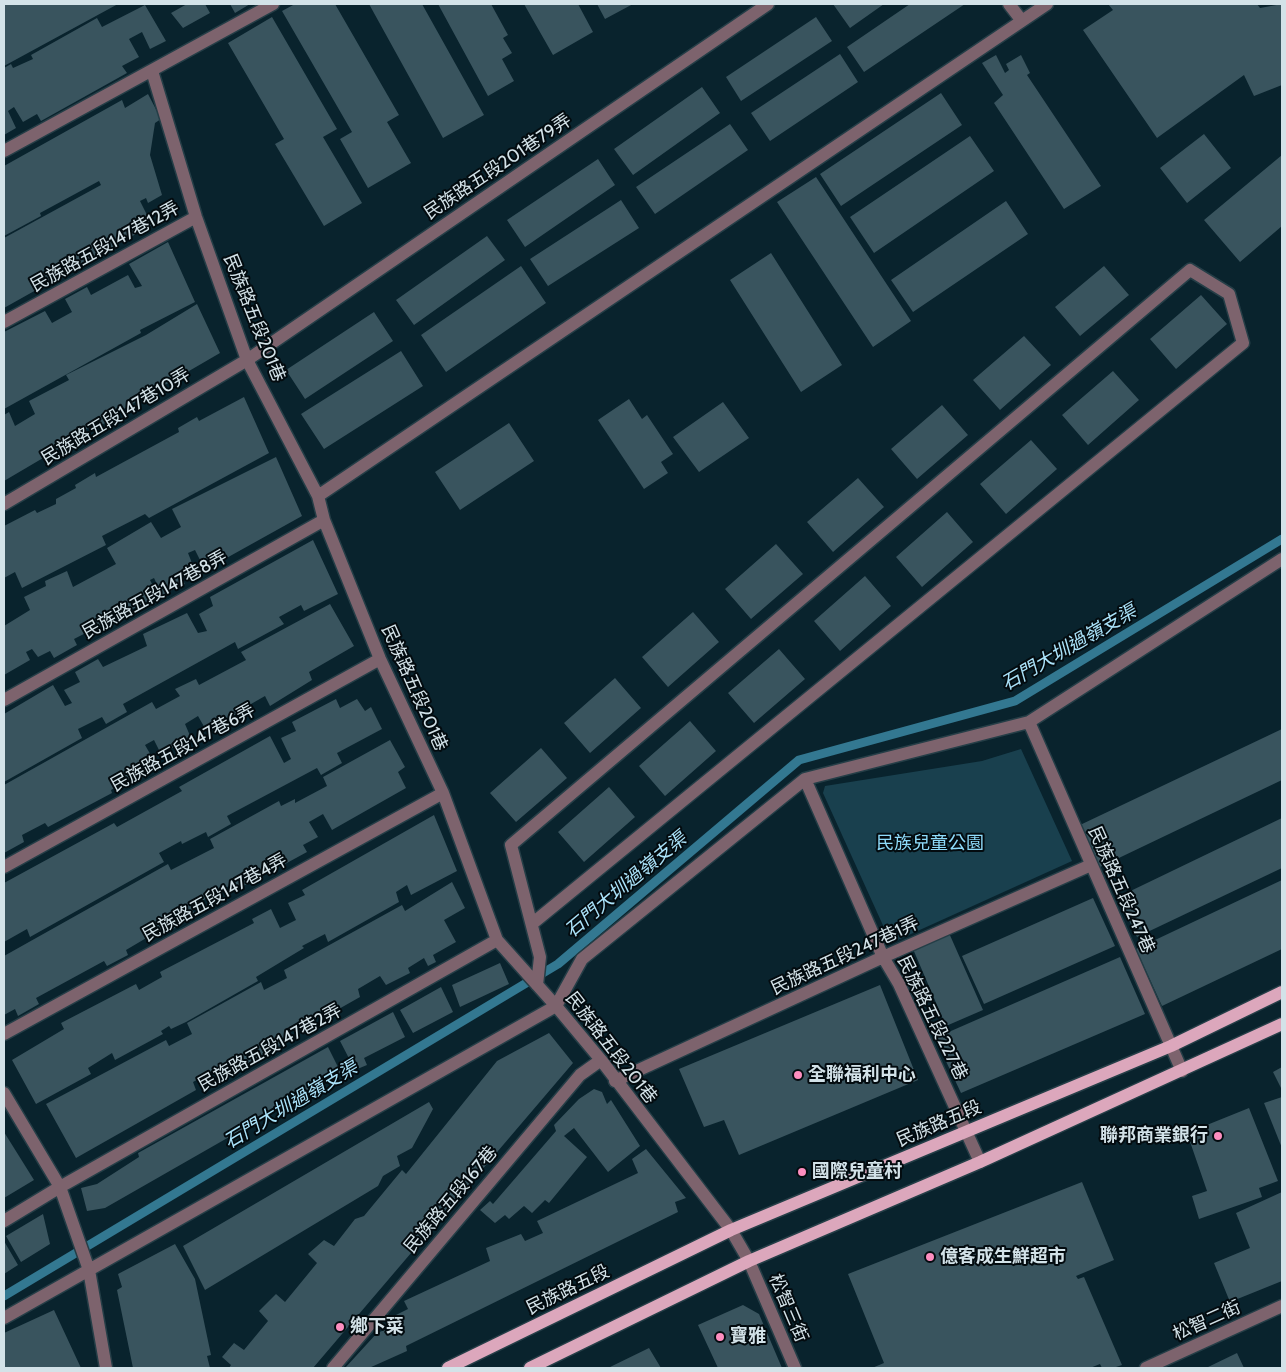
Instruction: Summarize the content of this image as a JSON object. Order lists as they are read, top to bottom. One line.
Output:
{"streets":{"main road":["民族路五段"],"street":["民族路五段201巷79弄","民族路五段147巷12弄","民族路五段201巷","民族路五段147巷10弄","民族路五段147巷8弄","民族路五段147巷6弄","民族路五段247巷","民族路五段147巷4弄","民族路五段247巷1弄","民族路五段227巷","民族路五段147巷2弄","民族路五段167巷","松智三街","松智二街"]},"crossings":[["民族路五段201巷79弄","民族路五段201巷"],["民族路五段201巷79弄","民族路五段147巷10弄"],["民族路五段147巷12弄","民族路五段201巷"],["民族路五段201巷","民族路五段147巷10弄"],["民族路五段201巷","民族路五段147巷8弄"],["民族路五段201巷","民族路五段147巷6弄"],["民族路五段201巷","民族路五段147巷4弄"],["民族路五段201巷","民族路五段247巷1弄"],["民族路五段201巷","民族路五段147巷2弄"],["民族路五段201巷","民族路五段"],["民族路五段201巷","民族路五段167巷"],["民族路五段201巷","松智三街"],["民族路五段247巷","民族路五段247巷1弄"],["民族路五段247巷","民族路五段"],["民族路五段247巷1弄","民族路五段227巷"],["民族路五段227巷","民族路五段"]],"water":["石門大圳過嶺支渠"],"parks":["民族兒童公園"],"places":["全聯福利中心","聯邦商業銀行","國際兒童村","億客成生鮮超市","鄉下菜","寶雅"]}
